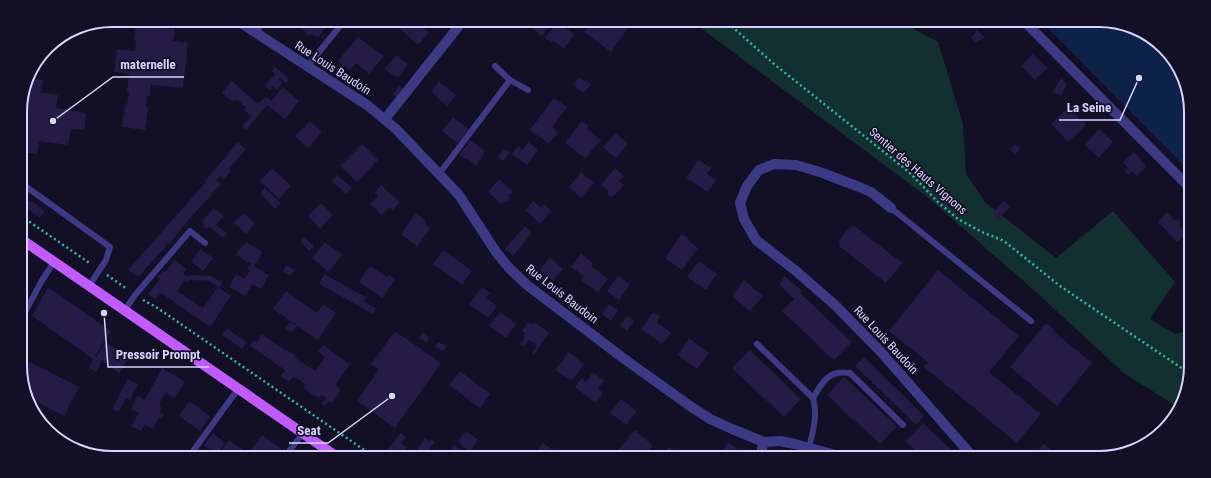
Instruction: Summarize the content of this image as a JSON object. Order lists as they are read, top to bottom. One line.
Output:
{"streets":{"street":["Rue Louis Baudoin"],"path":["Sentier des Hauts Vignons"]},"places":["La Seine","maternelle","Pressoir Prompt","Seat"]}
